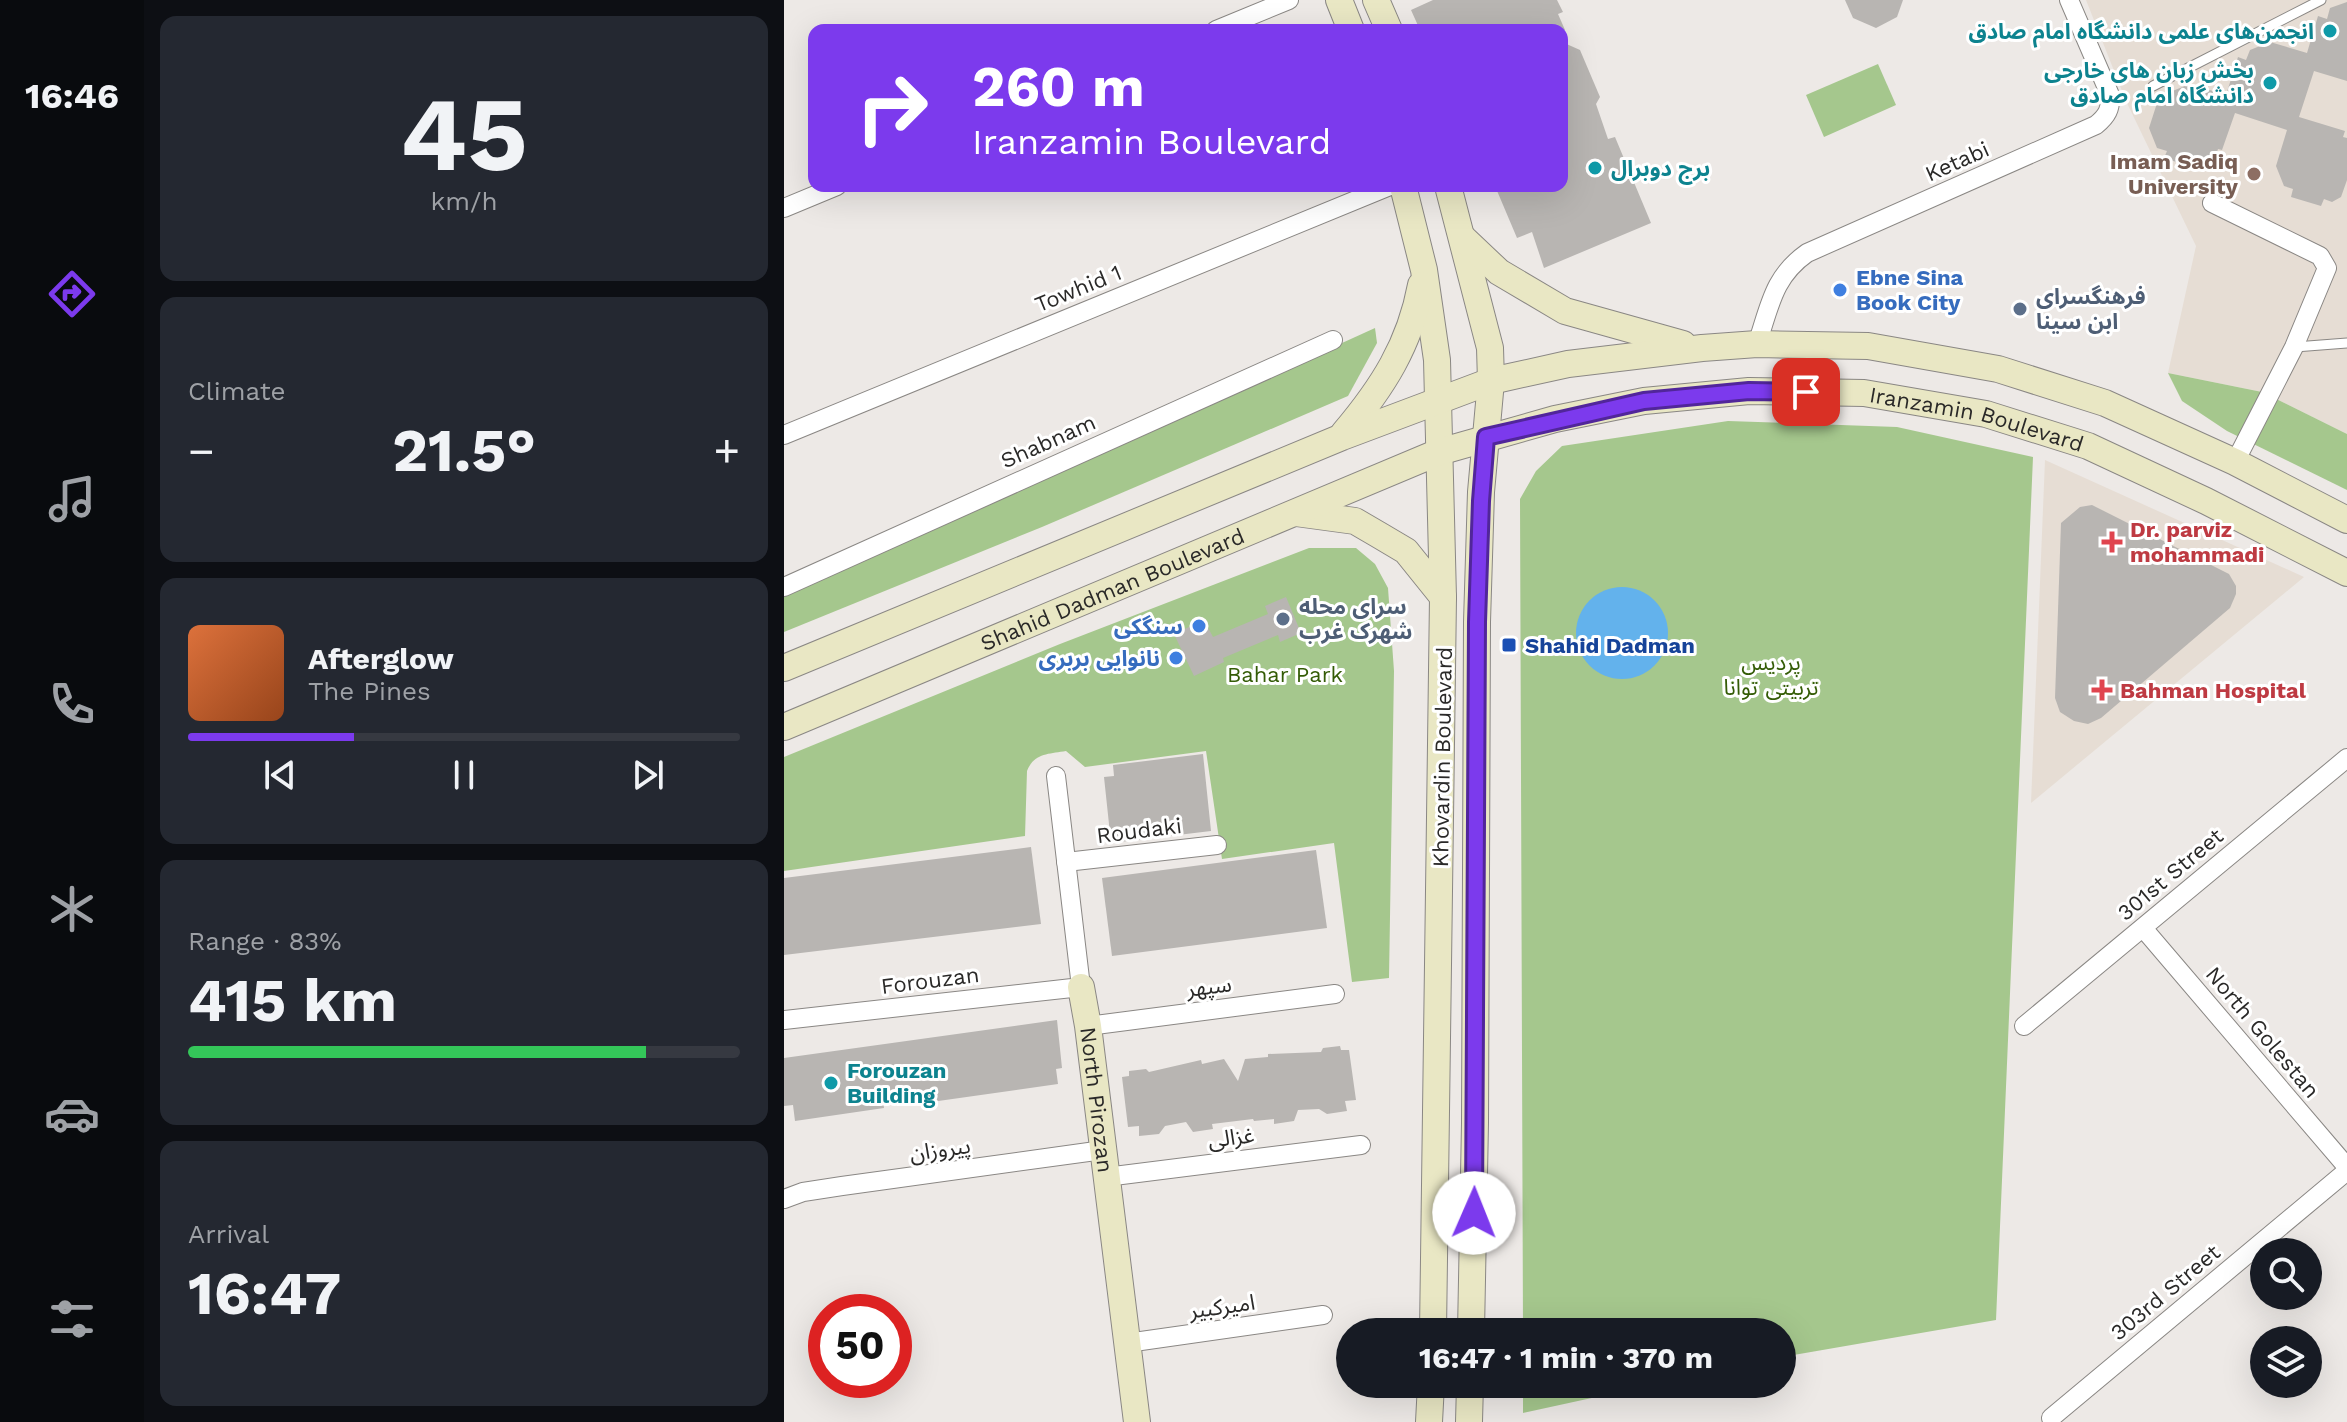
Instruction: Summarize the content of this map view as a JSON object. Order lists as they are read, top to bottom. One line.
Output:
{"streets":{"main road":["Iranzamin Boulevard","Shahid Dadman Boulevard","Khovardin Boulevard","North Pirozan"],"street":["Ketabi","Towhid 1","Shabnam","Roudaki","301st Street","Forouzan","سپهر","North Golestan","غزالی","پیروزان","303rd Street","امیرکبیر"]},"crossings":[["Iranzamin Boulevard","Shahid Dadman Boulevard"],["Iranzamin Boulevard","Khovardin Boulevard"],["Shahid Dadman Boulevard","Khovardin Boulevard"],["Roudaki","North Pirozan"],["301st Street","North Golestan"],["Forouzan","North Pirozan"],["سپهر","North Pirozan"],["North Golestan","303rd Street"],["North Pirozan","غزالی"],["North Pirozan","پیروزان"],["North Pirozan","امیرکبیر"]],"parks":["پردیس تربیتی توانا","Bahar Park"],"places":{"other":["انجمن‌های علمی دانشگاه امام صادق","بخش زبان های خارجی دانشگاه امام صادق","برج دوبرال","Imam Sadiq University","Ebne Sina Book City","فرهنگسرای ابن سینا","سرای محله شهرک غرب","سنگکی","نانوایی بربری","Forouzan Building"],"health":["Dr. parviz mohammadi","Bahman Hospital"],"transit":["Shahid Dadman"]},"page":{"tabs":"16:46","tile":[["45","km/h"],"Climate",["Range · 83%","415 km"],["Arrival","16:47"]],"turn":["260 m","Iranzamin Boulevard"],"heat":["−","21.5°","+"],"song":["Afterglow","The Pines"],"limit":"50","trip":"16:47 · 1 min · 370 m"}}
